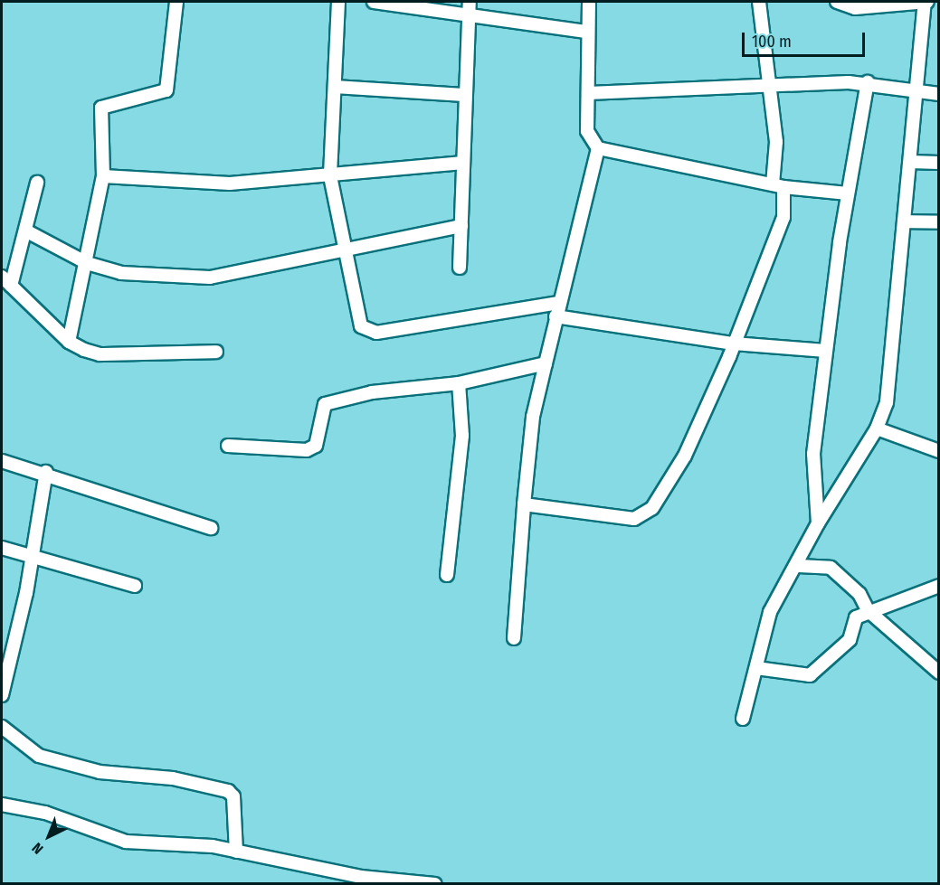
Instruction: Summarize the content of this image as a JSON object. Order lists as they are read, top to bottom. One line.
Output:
{"scale_bar":"100 m","north":"bottom left"}
